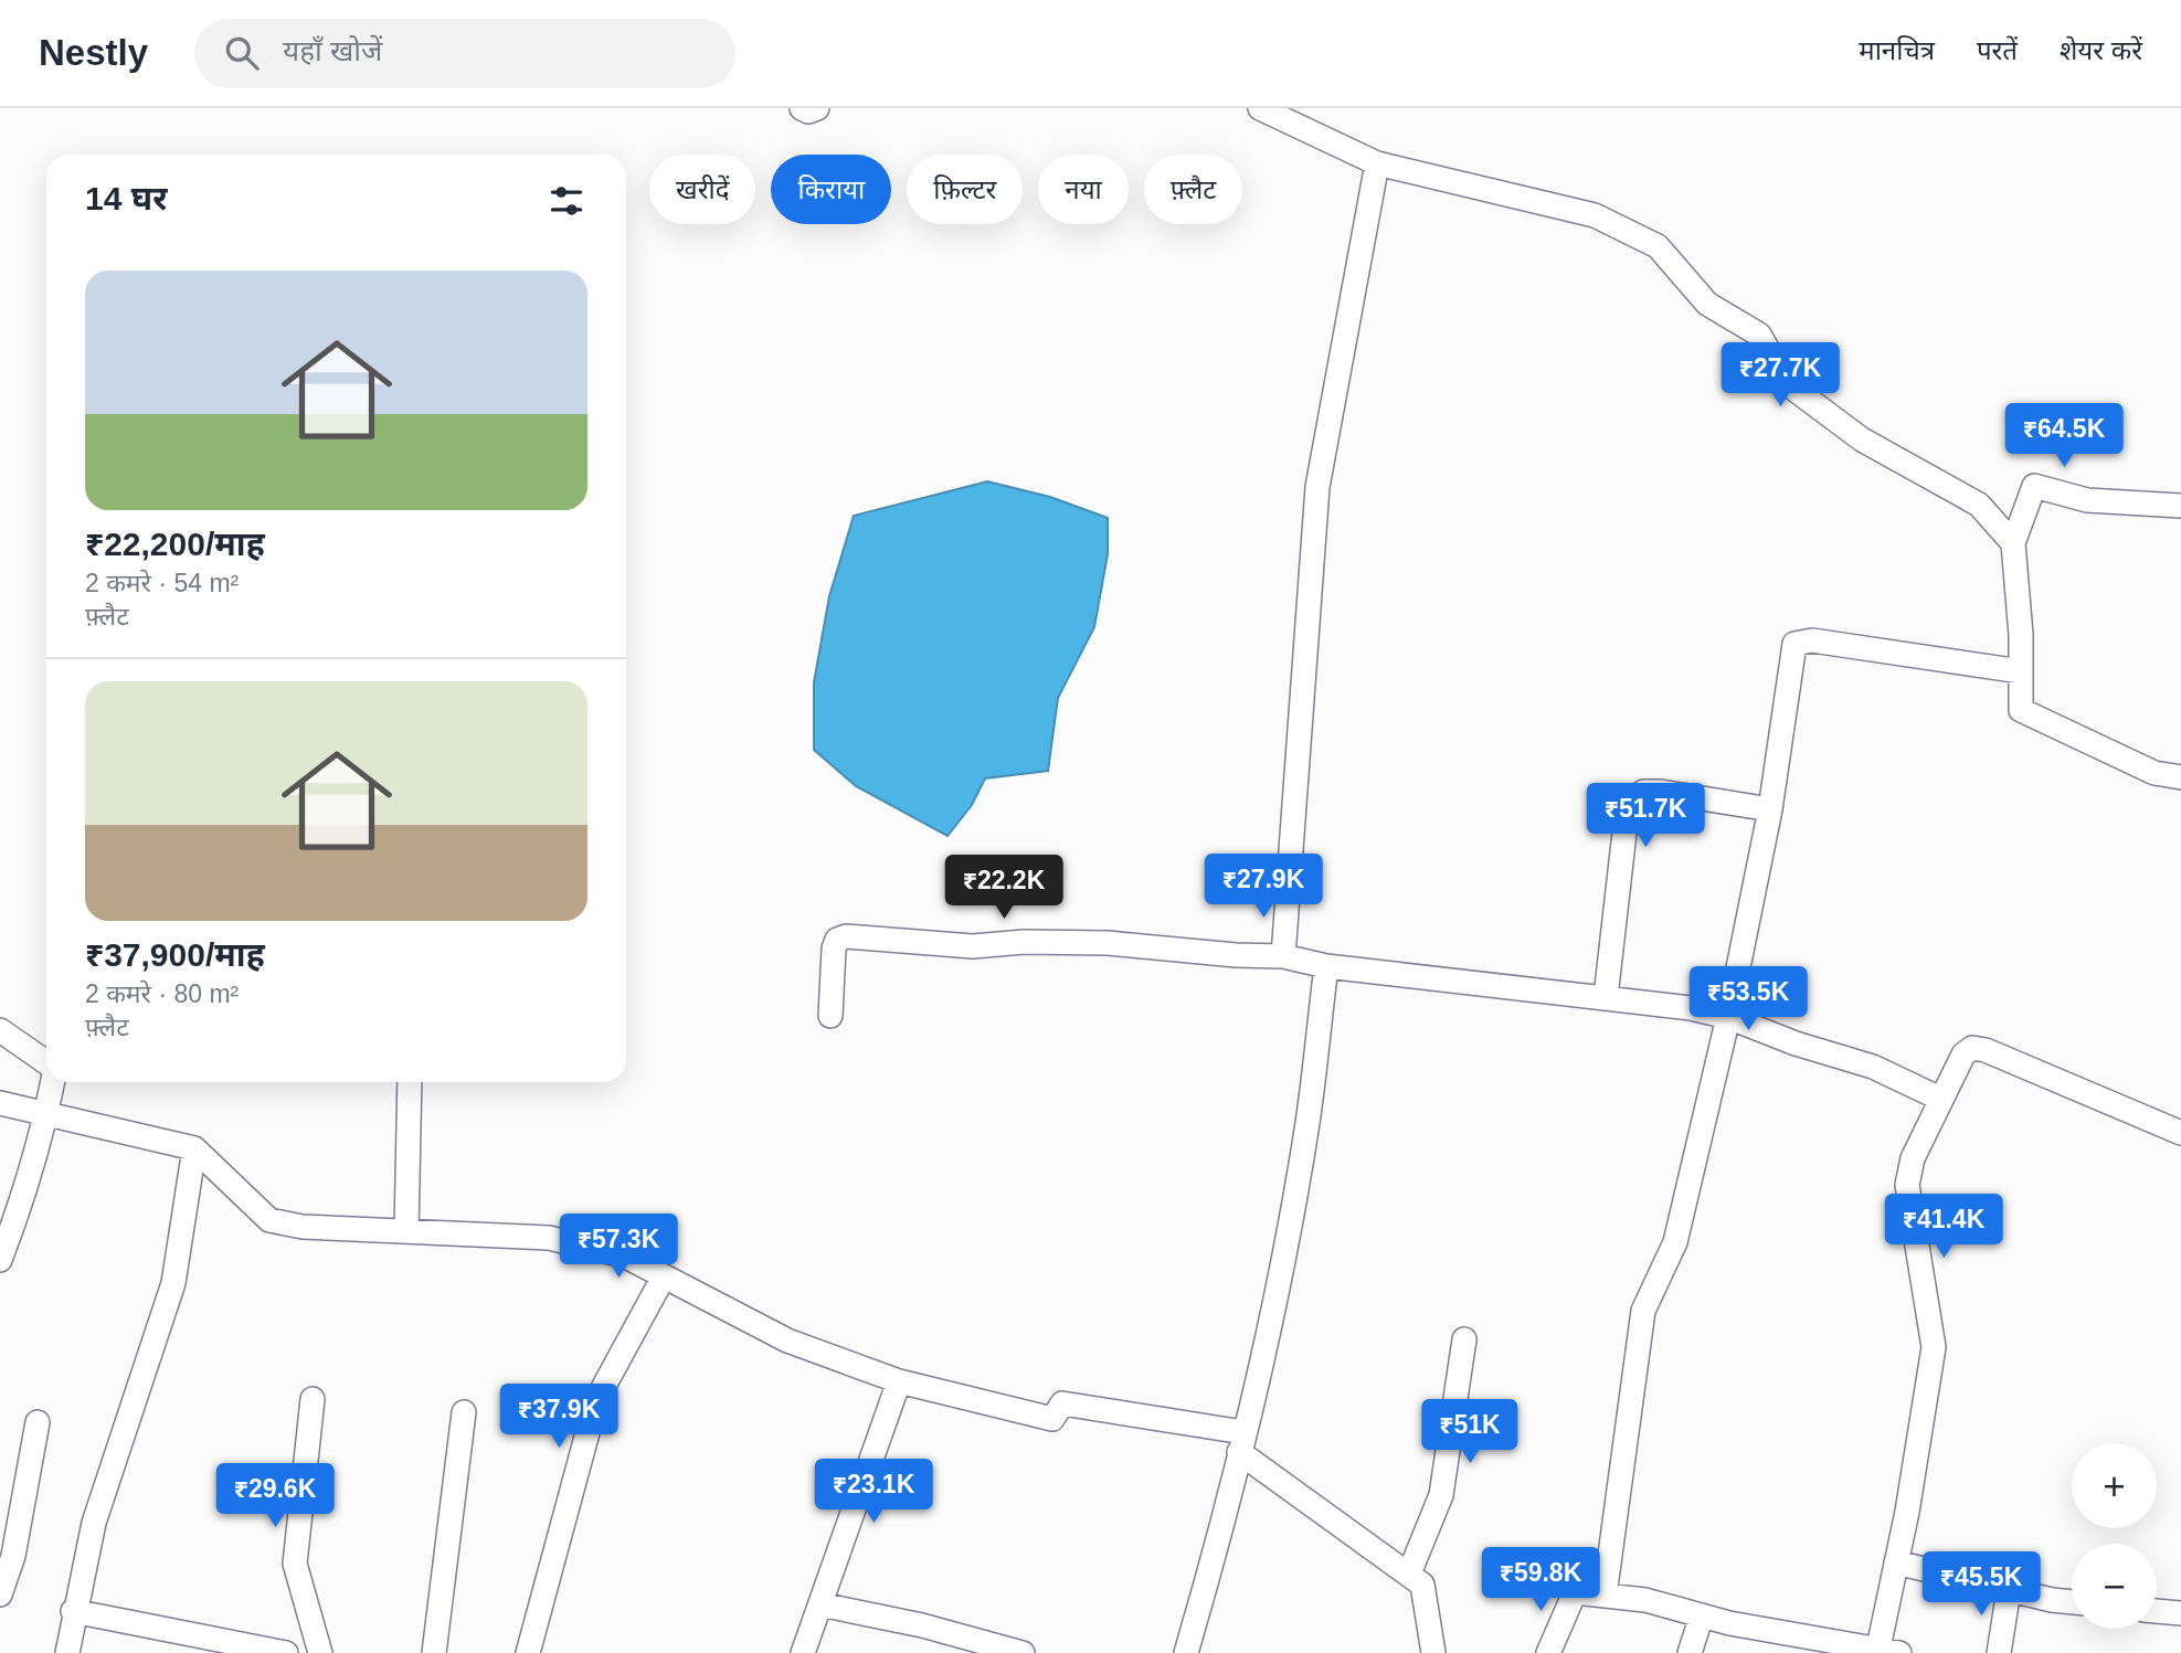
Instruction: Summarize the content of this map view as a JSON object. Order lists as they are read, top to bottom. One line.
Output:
{"page":{"header":"Nestly","search":"यहाँ खोजें","nav":["मानचित्र","परतें","शेयर करें"],"chip":["खरीदें","किराया","फ़िल्टर","नया","फ़्लैट"],"heading":"14 घर","list":[{"name":"₹22,200/माह","note":"2 कमरे · 54 m² · फ़्लैट"},{"name":"₹37,900/माह","note":"2 कमरे · 80 m² · फ़्लैट"}],"price":["₹27.7K","₹64.5K","₹51.7K","₹27.9K","₹22.2K","₹53.5K","₹41.4K","₹57.3K","₹37.9K","₹51K","₹23.1K","₹29.6K","₹59.8K","₹45.5K"],"map_buttons":["+","−"]}}
